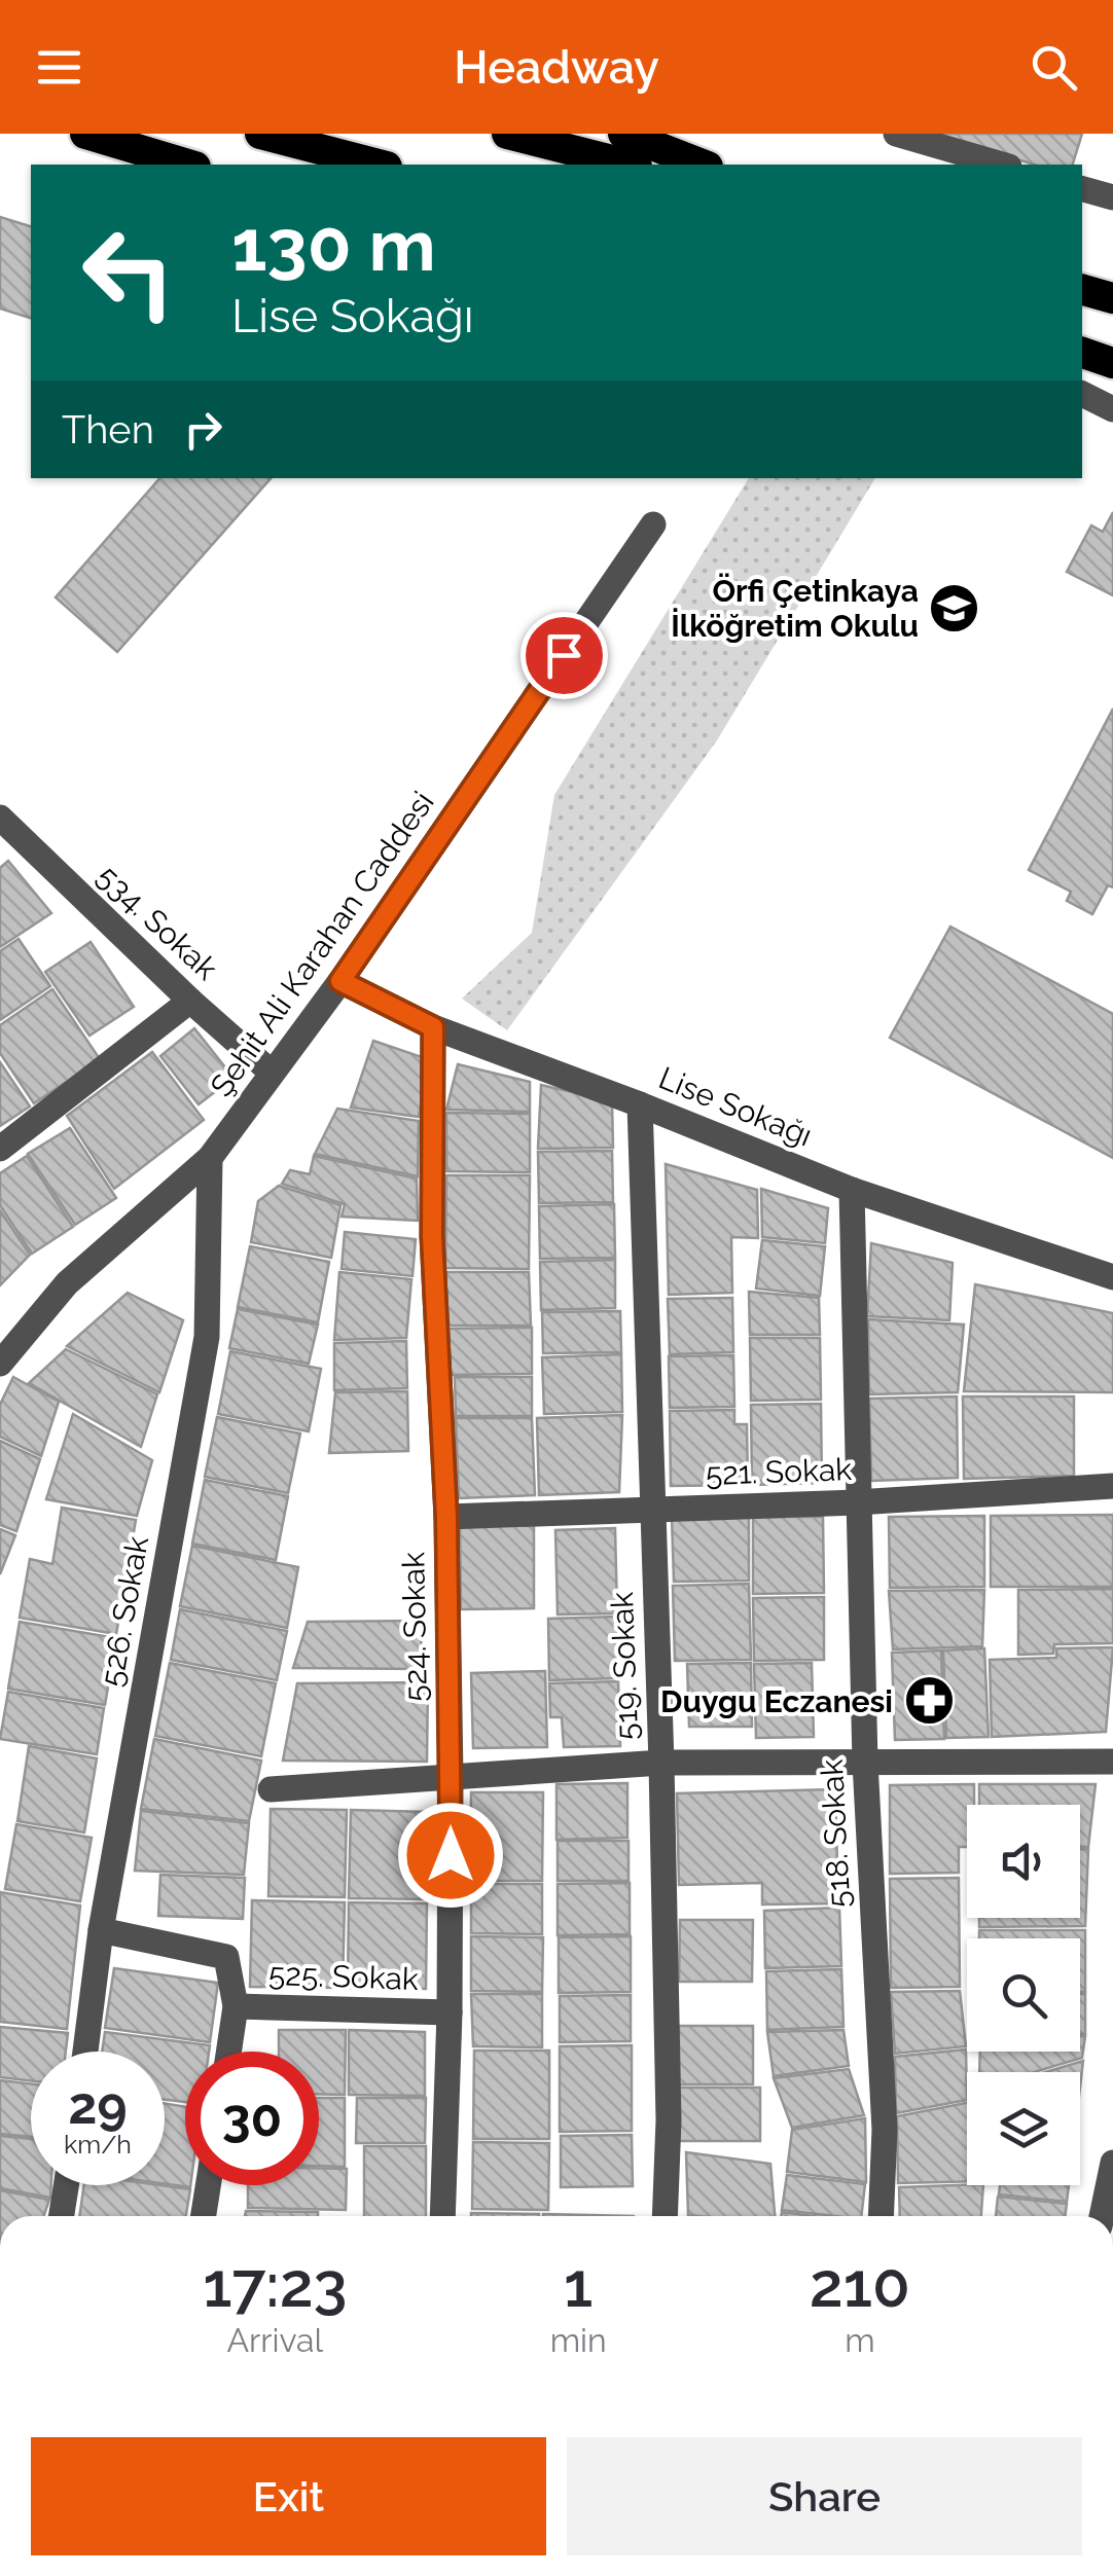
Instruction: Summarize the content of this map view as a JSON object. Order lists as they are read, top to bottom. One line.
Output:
{"streets":{"street":["534. Sokak","Şehit Ali Karahan Caddesi","Lise Sokağı","521. Sokak","526. Sokak","524. Sokak","519. Sokak","518. Sokak","525. Sokak"]},"crossings":[["534. Sokak","Şehit Ali Karahan Caddesi"],["Şehit Ali Karahan Caddesi","Lise Sokağı"],["Şehit Ali Karahan Caddesi","526. Sokak"],["Lise Sokağı","524. Sokak"],["Lise Sokağı","519. Sokak"],["Lise Sokağı","518. Sokak"],["521. Sokak","524. Sokak"],["521. Sokak","519. Sokak"],["521. Sokak","518. Sokak"],["526. Sokak","525. Sokak"],["524. Sokak","525. Sokak"]],"places":{"school or university":["Örfi Çetinkaya İlköğretim Okulu"],"pharmacy":["Duygu Eczanesi"]},"page":{"header":"Headway","turn":["130 m","Lise Sokağı"],"then":"Then","speed":"29 km/h","limit":"30","eta":["17:23","Arrival","1","min","210","m"],"buttons":["Exit","Share"]}}
